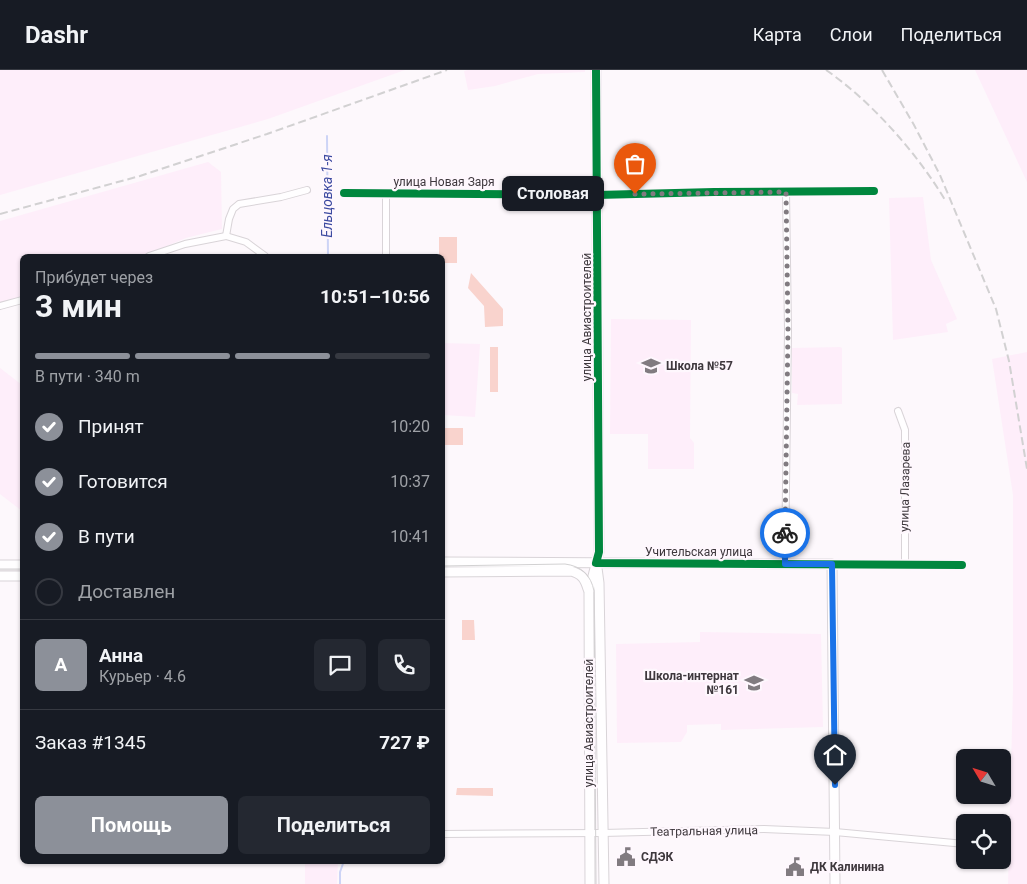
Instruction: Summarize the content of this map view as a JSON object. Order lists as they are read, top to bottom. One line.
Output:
{"streets":{"street":["улица Новая Заря","улица Авиастроителей","улица Лазарева","Учительская улица","Театральная улица"]},"crossings":[["улица Новая Заря","улица Авиастроителей"],["улица Авиастроителей","Учительская улица"],["улица Авиастроителей","Театральная улица"],["улица Лазарева","Учительская улица"]],"water":["Ельцовка 1-я"],"places":{"other":["Столовая"],"school or university":["Школа №57","Школа-интернат №161"],"public building":["СДЭК","ДК Калинина"]},"north":"top left","page":{"header":"Dashr","nav":["Карта","Слои","Поделиться"],"bubble":"Столовая","heading":["3 мин","Прибудет через","10:51–10:56"],"panel":["Анна","Курьер · 4.6","Заказ #1345","727 ₽"],"bar":"В пути · 340 m","list":[["Принят","10:20"],["Готовится","10:37"],["В пути","10:41"],"Доставлен"],"round":"А","buttons":["Помощь","Поделиться"]}}
